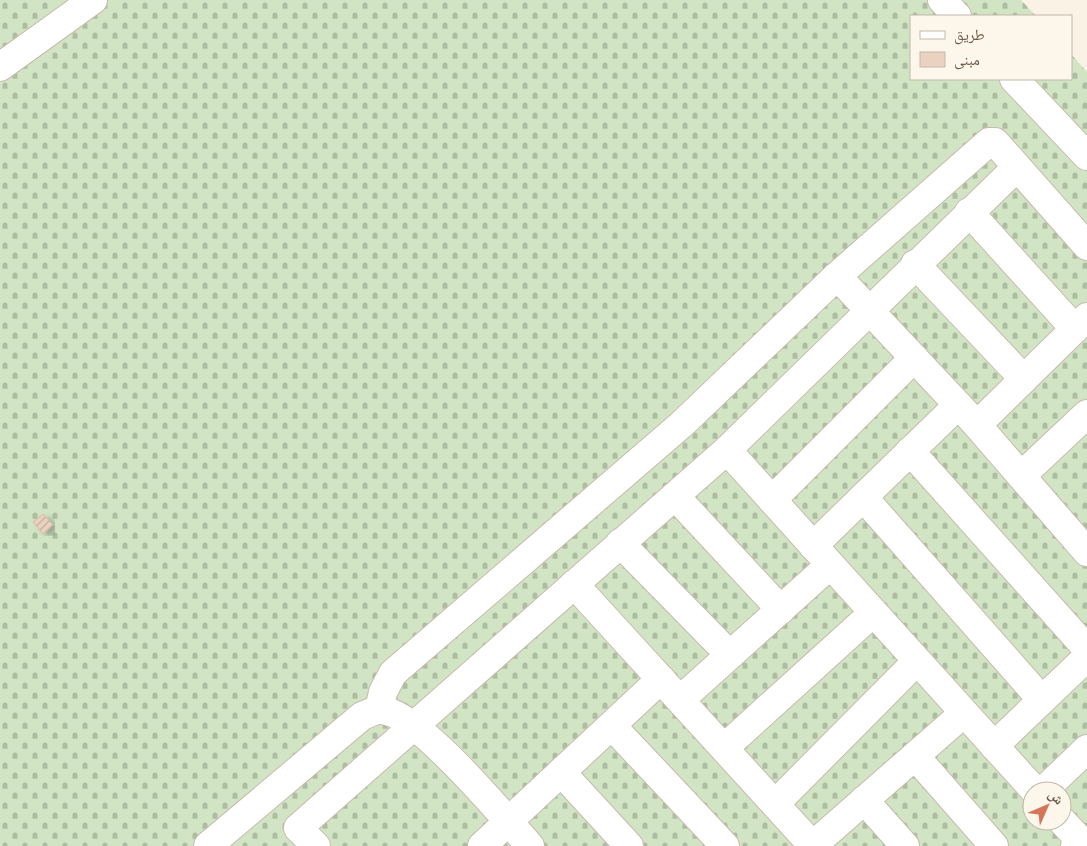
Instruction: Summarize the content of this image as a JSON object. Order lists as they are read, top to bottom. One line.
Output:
{"legend":["طريق","مبنى"],"north":"top right"}
